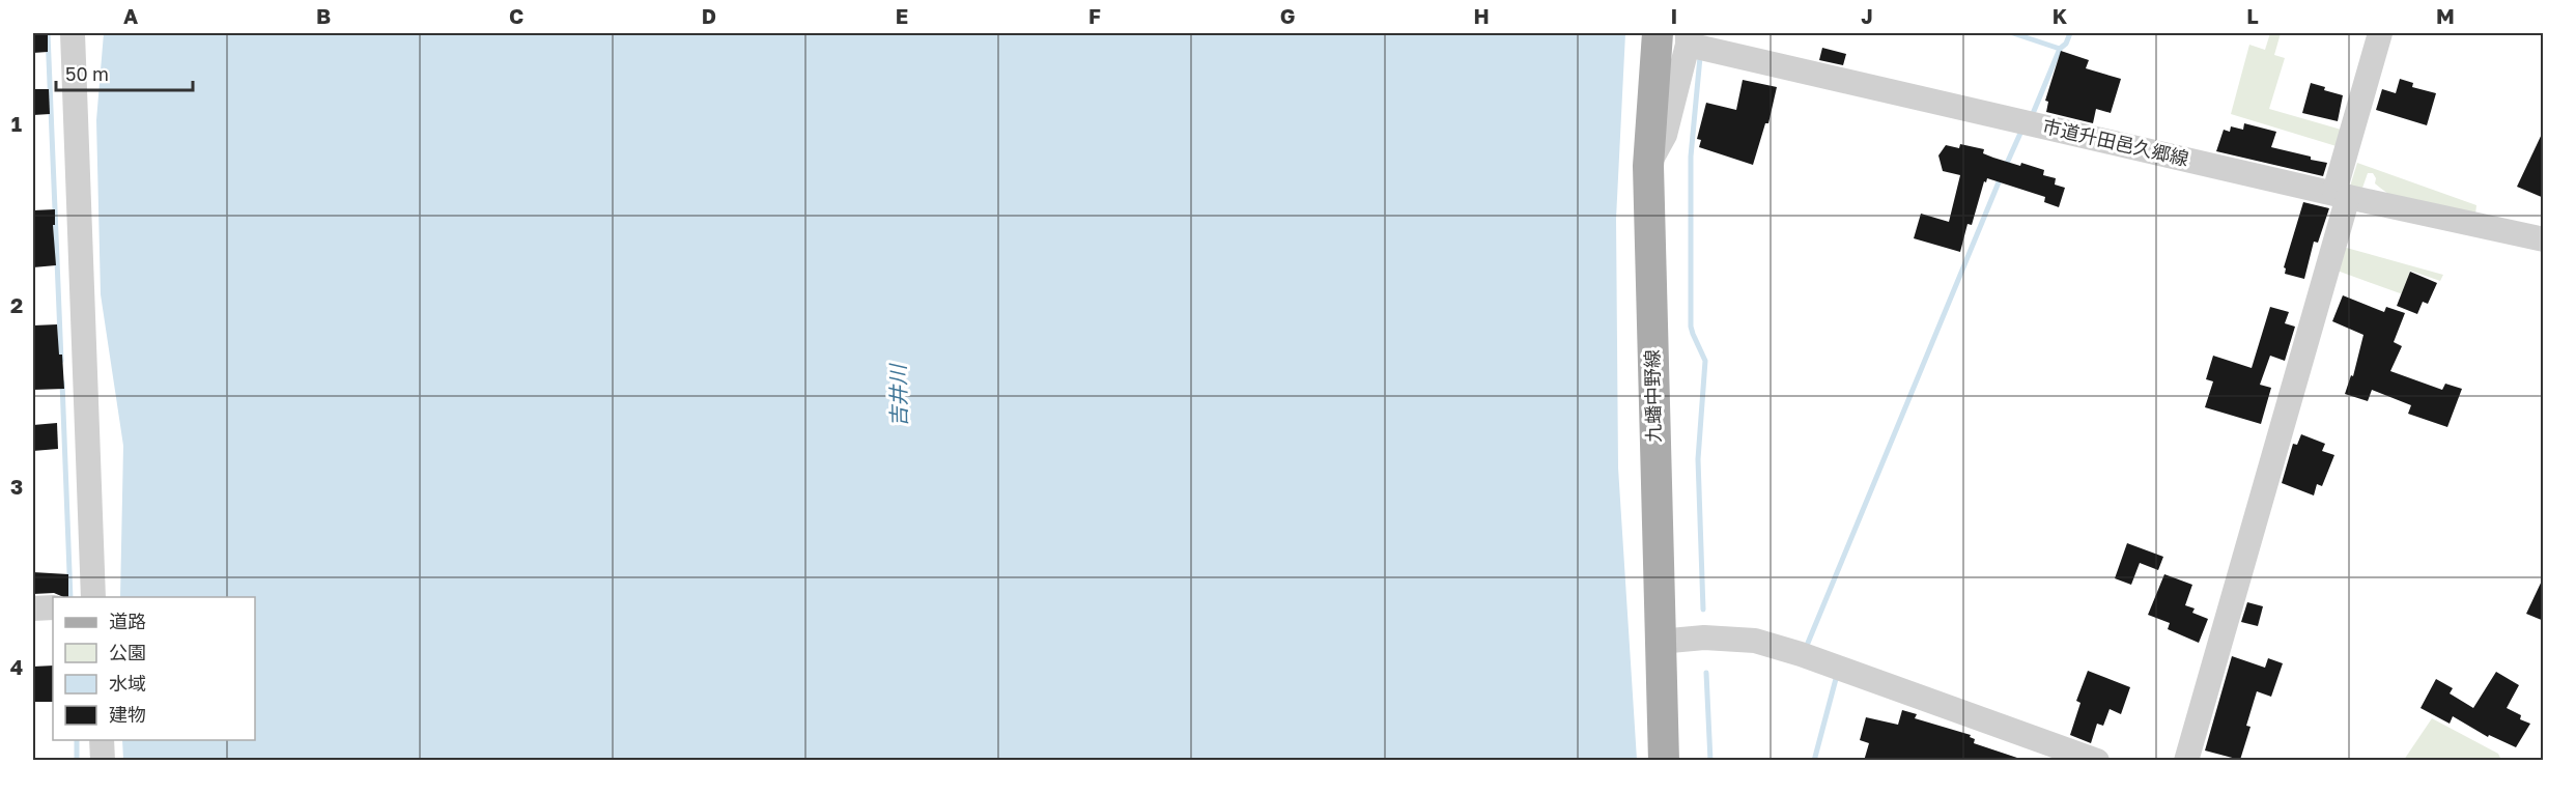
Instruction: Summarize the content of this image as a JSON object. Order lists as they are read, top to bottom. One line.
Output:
{"streets":{"main road":["九蟠中野線"],"street":["市道升田邑久郷線"]},"crossings":[["市道升田邑久郷線","九蟠中野線"]],"water":["吉井川"],"legend":["道路","公園","水域","建物"],"scale_bar":"50 m","grid":{"columns":["A","B","C","D","E","F","G","H","I","J","K","L","M"],"rows":["1","2","3","4"]}}
